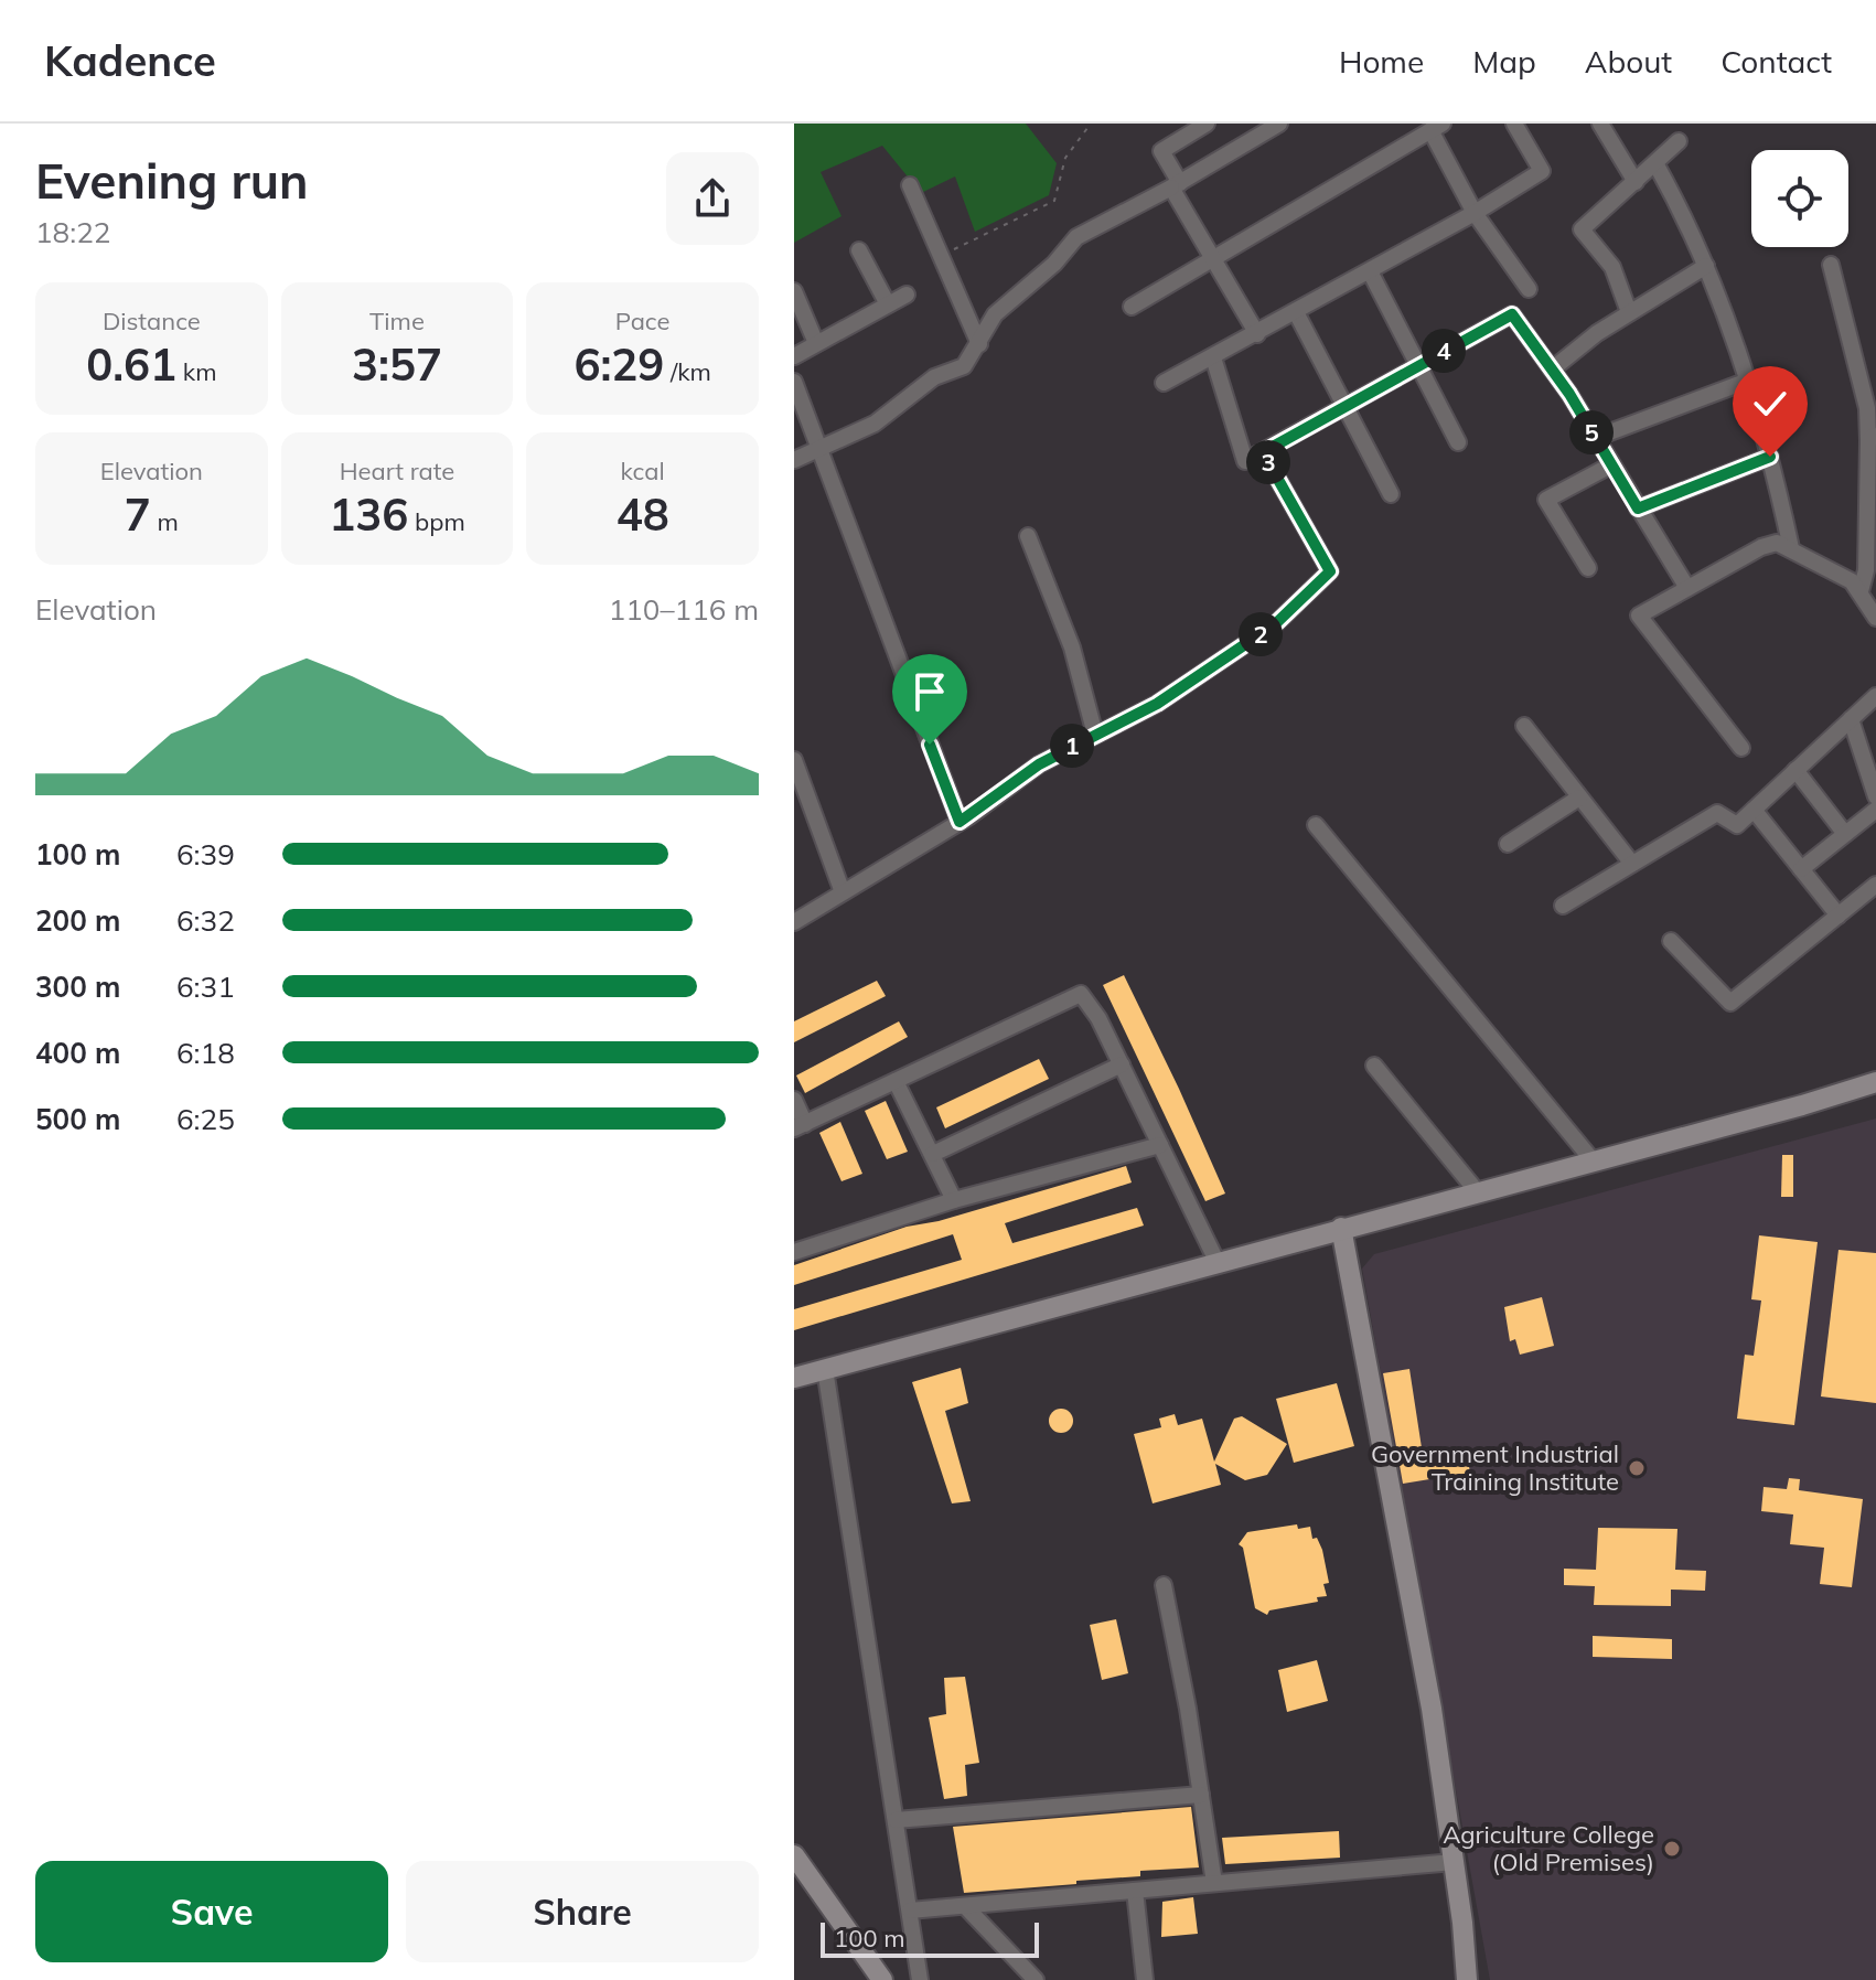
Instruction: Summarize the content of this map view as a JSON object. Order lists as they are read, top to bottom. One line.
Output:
{"places":["Government Industrial Training Institute","Agriculture College (Old Premises)"],"scale_bar":"100 m","page":{"header":"Kadence","nav":["Home","Map","About","Contact"],"heading":["Evening run","18:22"],"stats":[["Distance","0.61 km"],["Time","3:57"],["Pace","6:29 /km"],["Elevation","7 m"],["Heart rate","136 bpm"],["kcal","48"]],"pins":["4","5","3","2","1"],"chart":["Elevation","110–116 m"],"list":[{"name":"100 m","note":"6:39"},{"name":"200 m","note":"6:32"},{"name":"300 m","note":"6:31"},{"name":"400 m","note":"6:18"},{"name":"500 m","note":"6:25"}],"buttons":["Save","Share"],"scale":"100 m"}}
